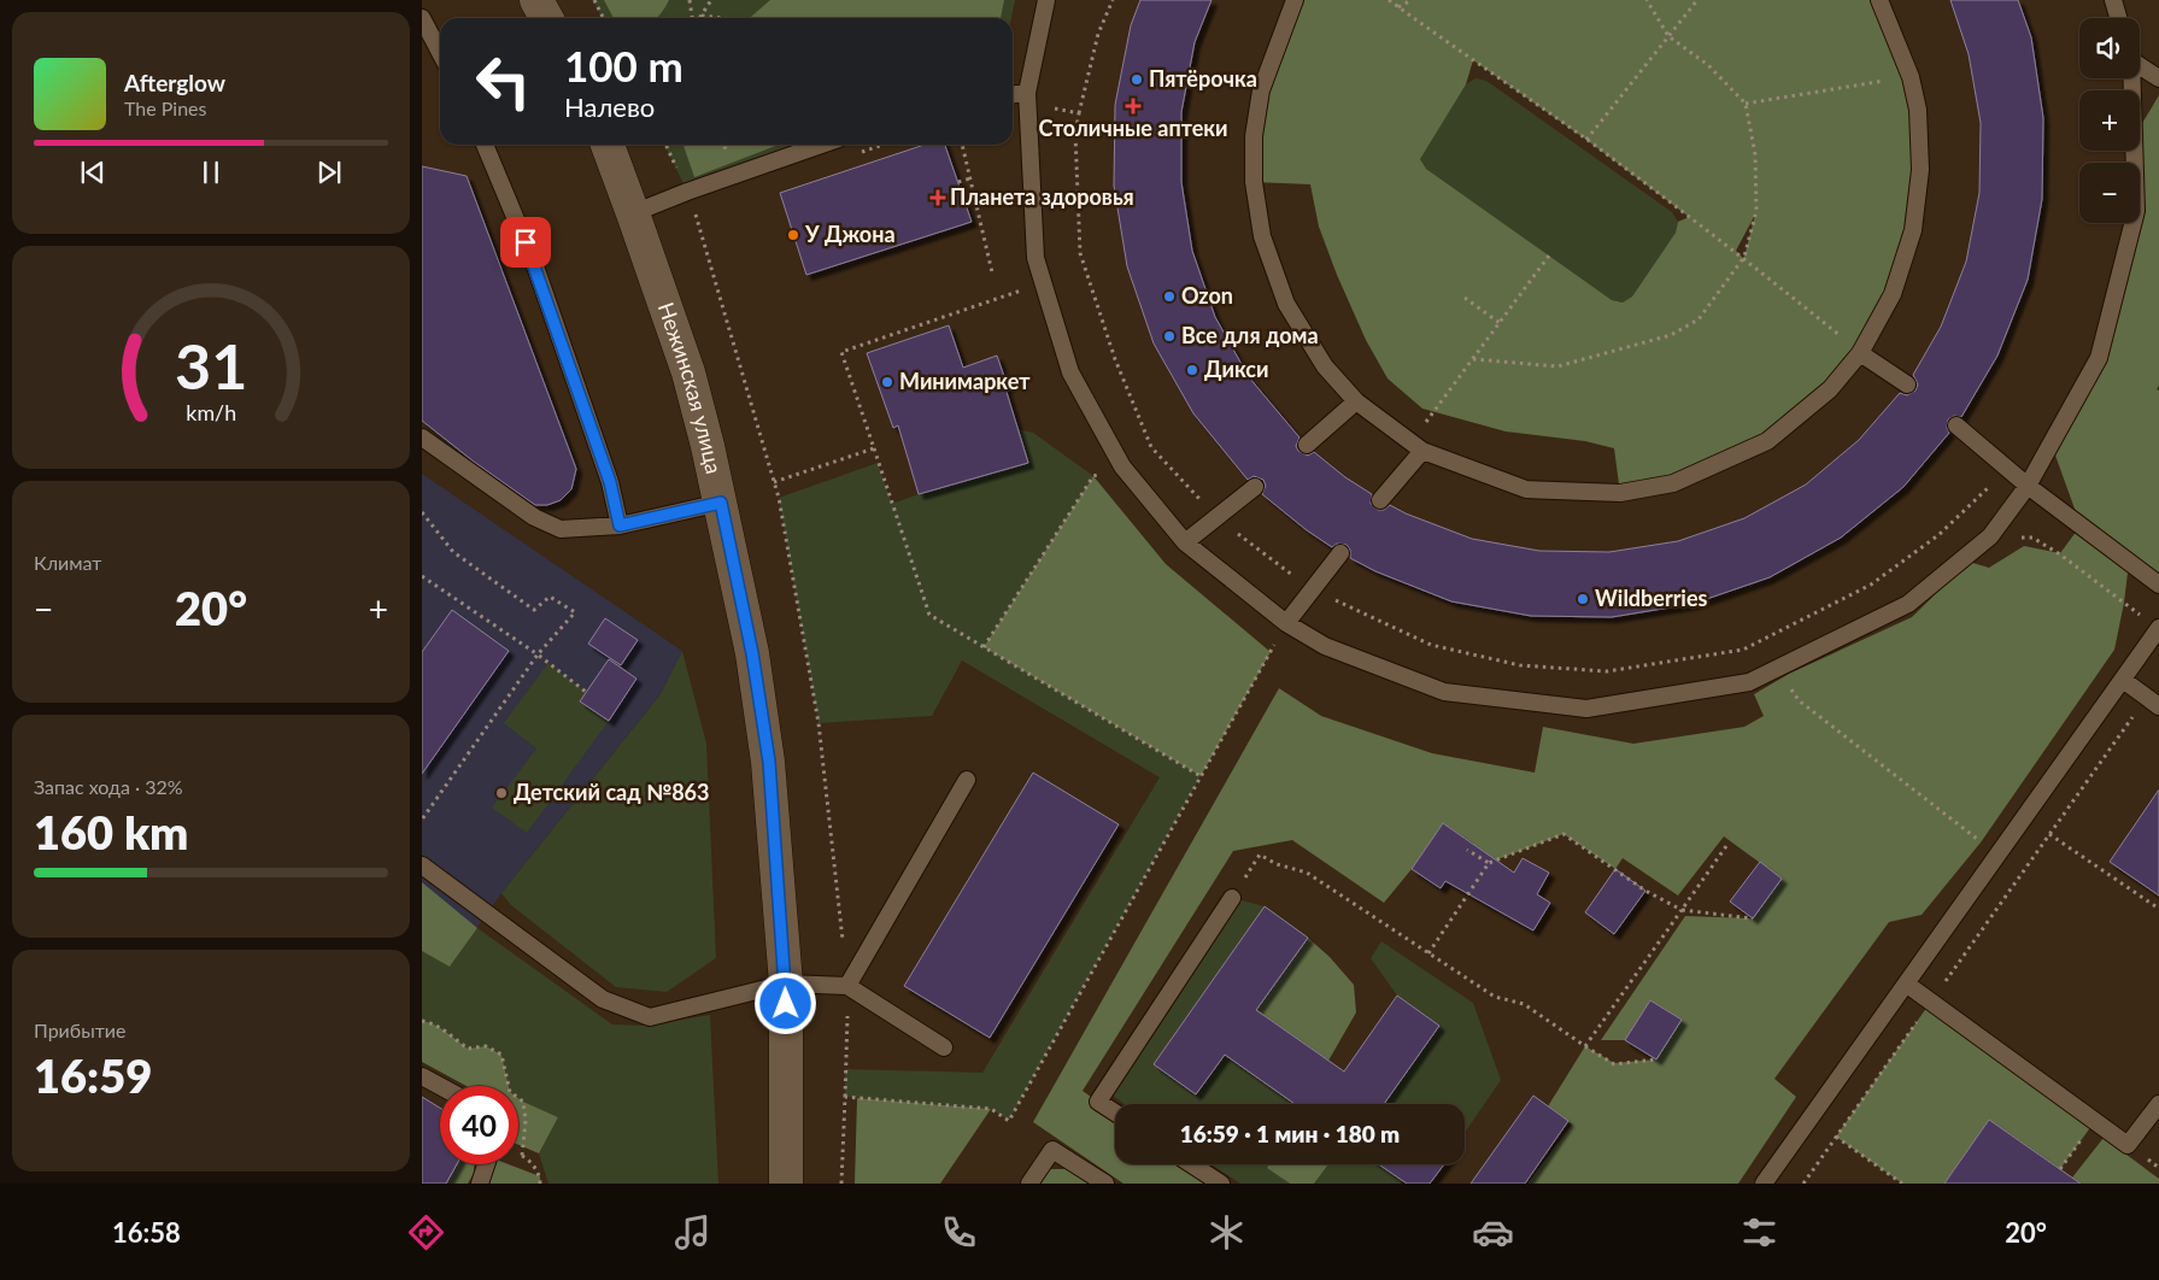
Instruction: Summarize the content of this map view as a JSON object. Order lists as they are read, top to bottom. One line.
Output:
{"streets":{"street":["Нежинская улица"]},"places":{"other":["Пятёрочка","У Джона","Ozon","Все для дома","Дикси","Минимаркет","Wildberries","Детский сад №863"],"health":["Столичные аптеки","Планета здоровья"]},"page":{"map_buttons":["+","−"],"turn":["100 m","Налево"],"song":["Afterglow","The Pines"],"tile":["Климат",["Запас хода · 32%","160 km"],["Прибытие","16:59"]],"heat":["−","20°","+"],"limit":"40","trip":"16:59 · 1 мин · 180 m","tabs":["16:58","20°"],"gauge":["31","km/h"]}}
